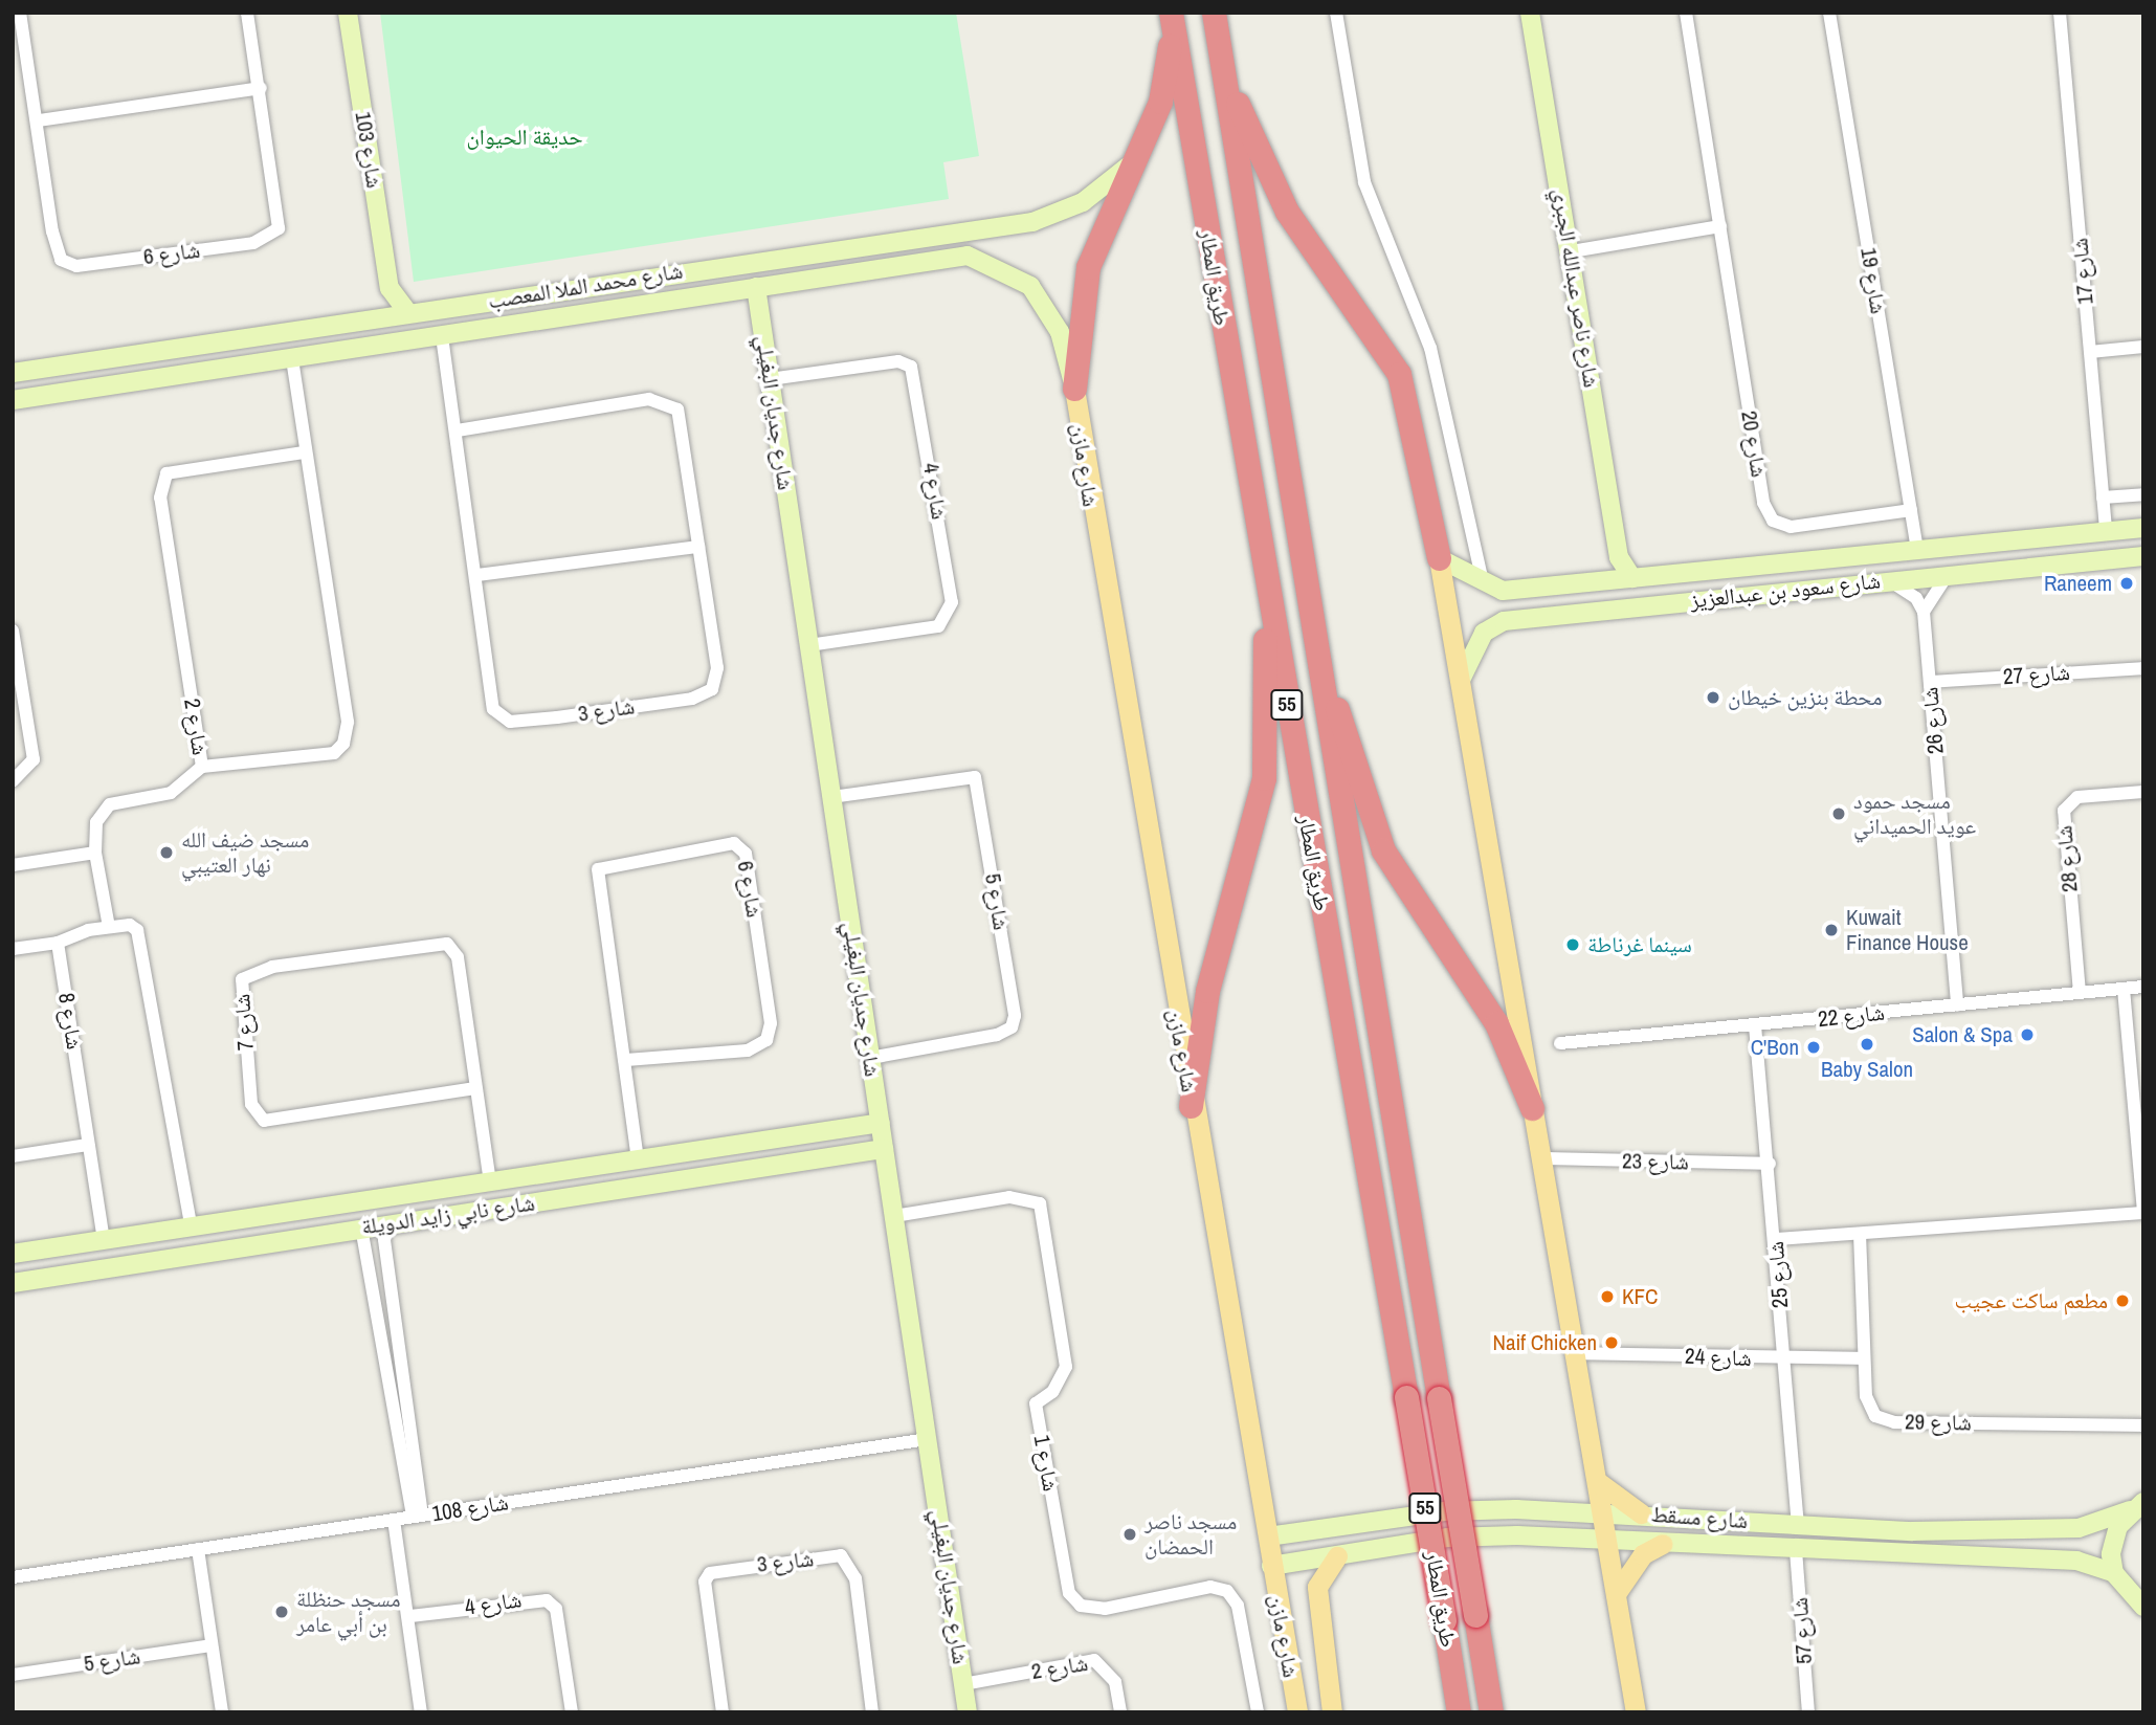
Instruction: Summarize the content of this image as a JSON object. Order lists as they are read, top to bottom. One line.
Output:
{"streets":{"highway":["طريق المطار","55"],"main road":["شارع مازن"],"street":["شارع 103","شارع 6","شارع 17","شارع 19","شارع محمد الملا المعصب","شارع ناصر عبدالله الجبري","شارع جديان البغيلي","شارع 20","شارع 4","شارع سعود بن عبدالعزيز","شارع 27","شارع 3","شارع 26","شارع 2","شارع 28","شارع 5","شارع 22","شارع 8","شارع 7","شارع 23","شارع نابي زايد الدويلة","شارع 25","شارع 24","شارع 29","شارع 1","شارع 108","شارع مسقط","شارع 57"]},"crossings":[["شارع 103","شارع محمد الملا المعصب"],["شارع 6","شارع نابي زايد الدويلة"],["شارع 17","شارع سعود بن عبدالعزيز"],["شارع 19","شارع 20"],["شارع 19","شارع سعود بن عبدالعزيز"],["شارع محمد الملا المعصب","شارع جديان البغيلي"],["شارع محمد الملا المعصب","شارع 3"],["شارع محمد الملا المعصب","شارع 2"],["شارع ناصر عبدالله الجبري","شارع سعود بن عبدالعزيز"],["شارع جديان البغيلي","شارع 4"],["شارع جديان البغيلي","شارع 2"],["شارع جديان البغيلي","شارع 5"],["شارع جديان البغيلي","شارع نابي زايد الدويلة"],["شارع جديان البغيلي","شارع 1"],["شارع جديان البغيلي","شارع 108"],["شارع مازن","شارع مسقط"],["شارع 27","شارع 26"],["شارع 26","شارع 22"],["شارع 28","شارع 22"],["شارع 22","شارع 25"],["شارع 8","شارع نابي زايد الدويلة"],["شارع 7","شارع نابي زايد الدويلة"],["شارع 23","شارع 25"],["شارع 25","شارع 24"],["شارع 25","شارع مسقط"],["شارع 24","شارع 29"],["شارع مسقط","شارع 57"]],"parks":["حديقة الحيوان"],"places":["Raneem","محطة بنزين خيطان","مسجد حمود عويد الحميداني","مسجد ضيف الله نهار العتيبي","Kuwait Finance House","سينما غرناطة","Salon & Spa","Baby Salon","C'Bon","KFC","مطعم ساكت عجيب","Naif Chicken","مسجد ناصر الحمضان","مسجد حنظلة بن أبي عامر"]}
